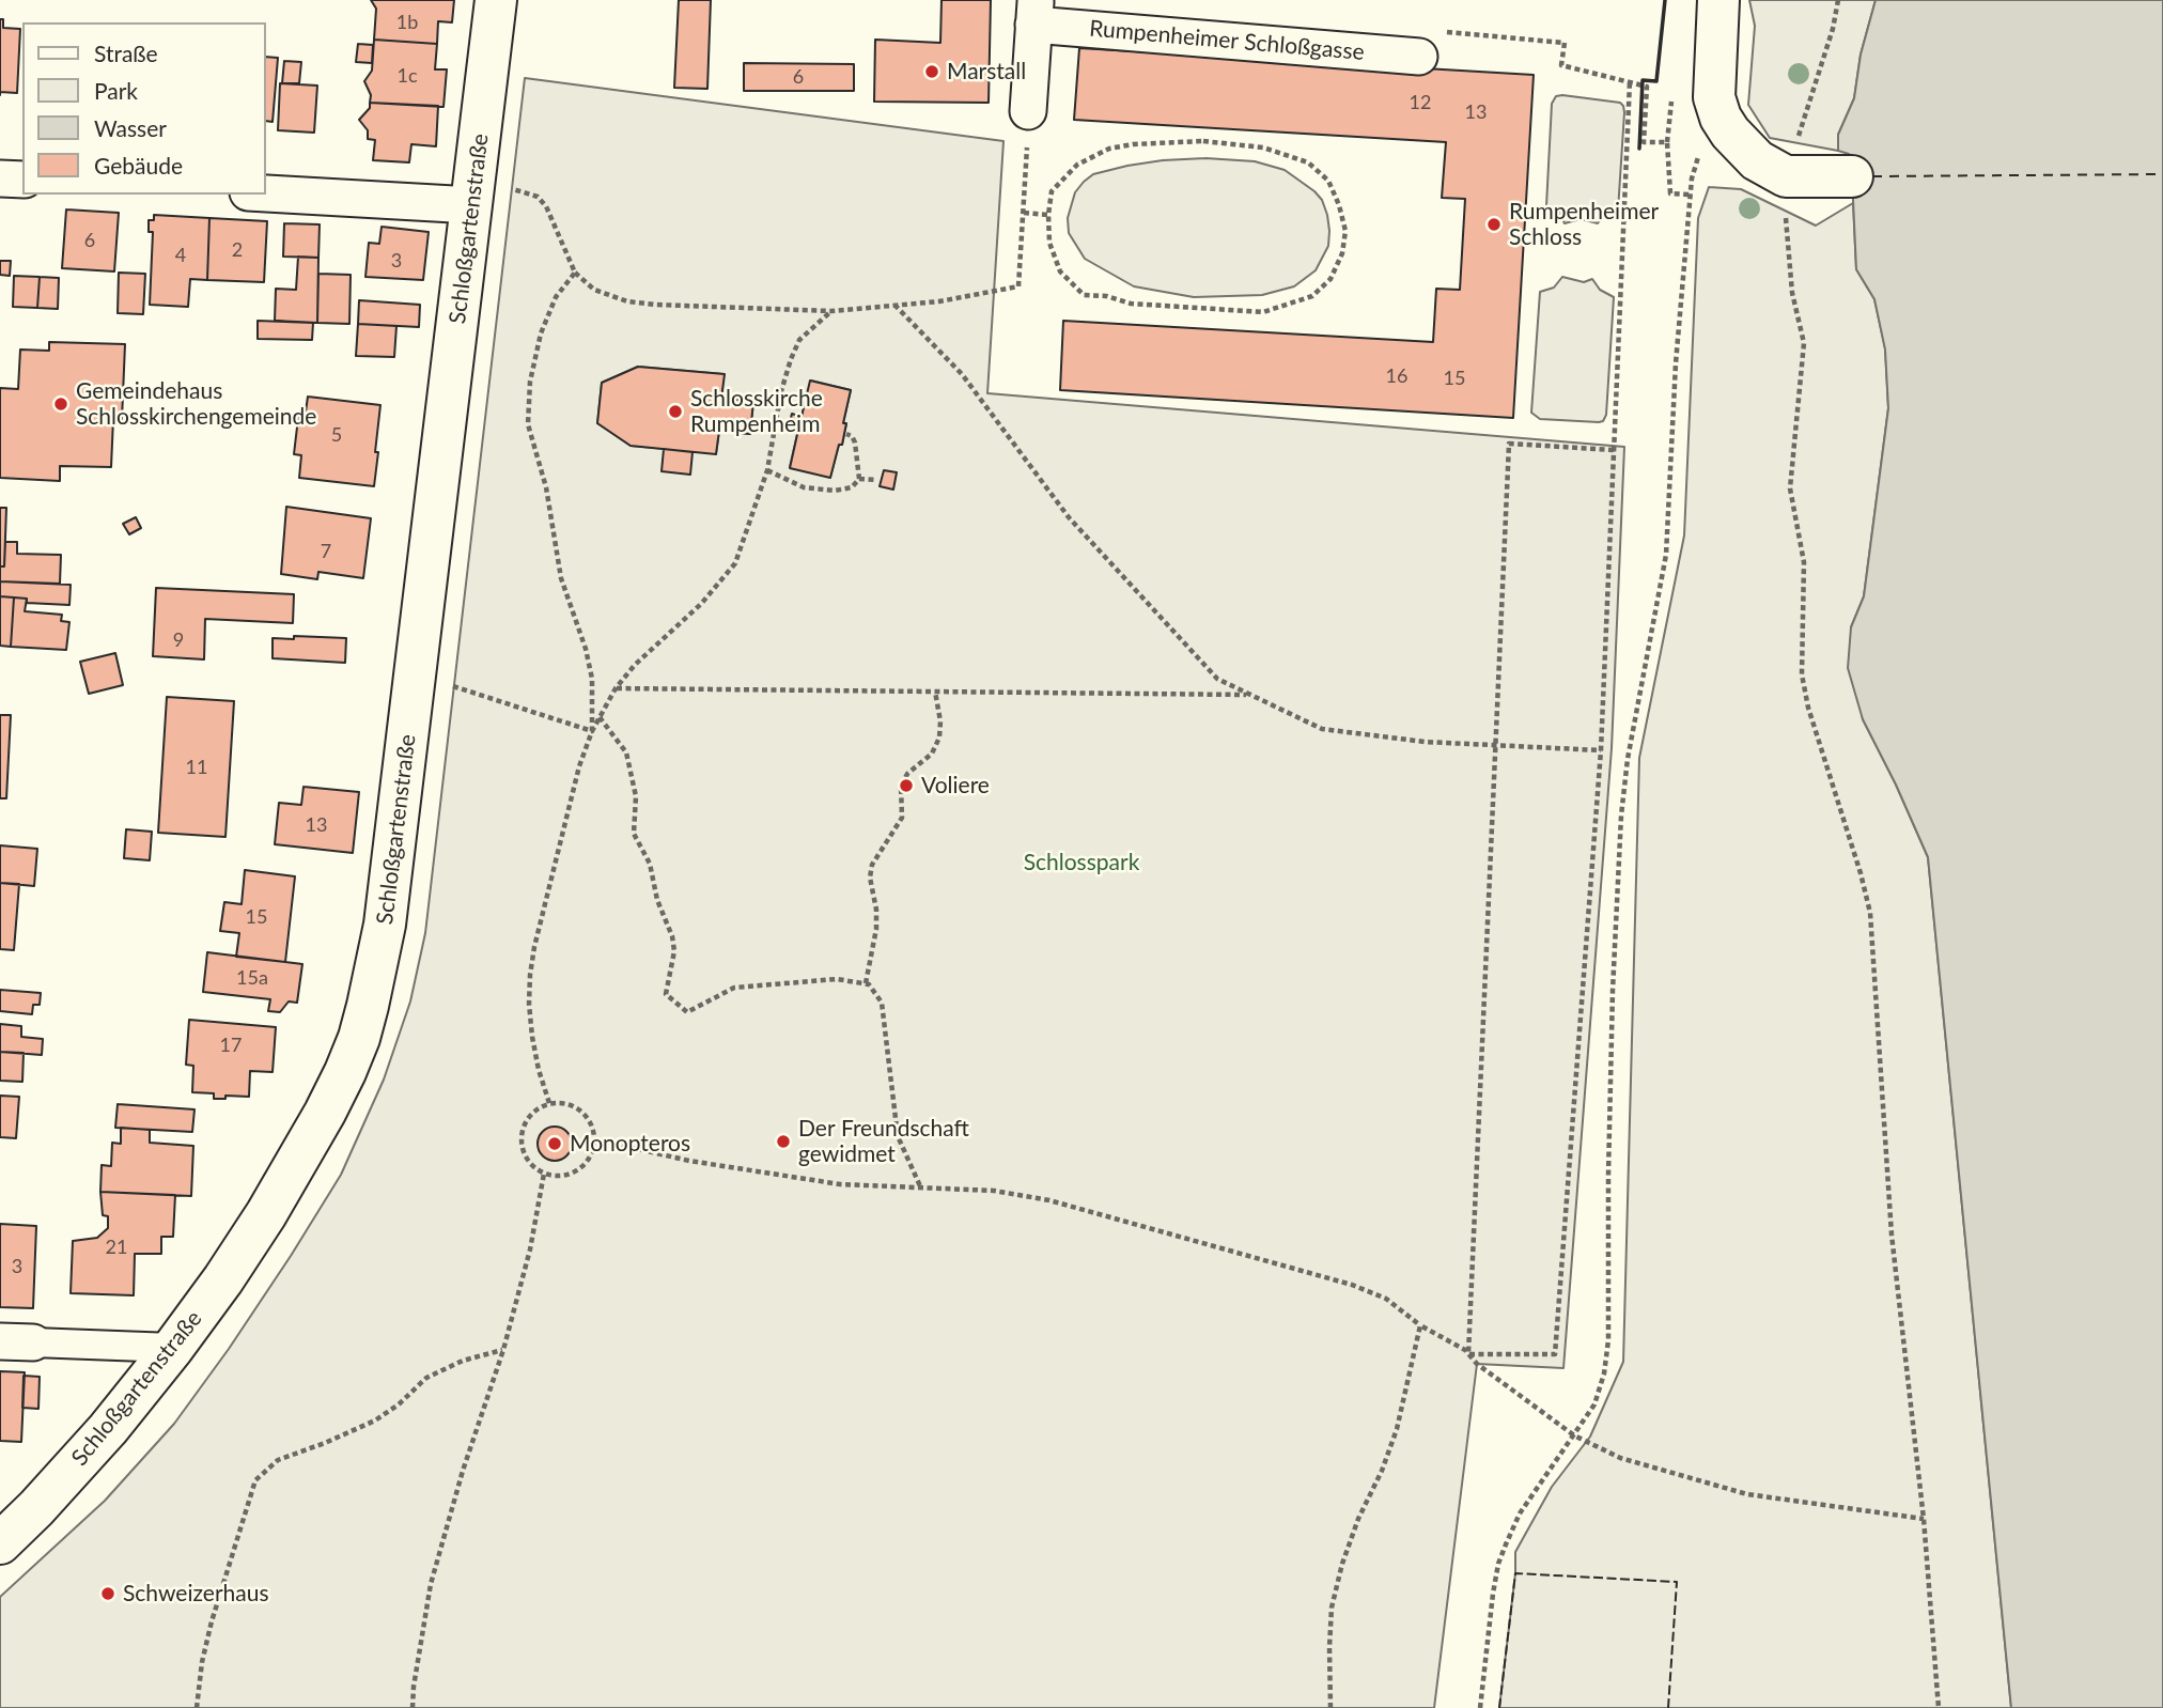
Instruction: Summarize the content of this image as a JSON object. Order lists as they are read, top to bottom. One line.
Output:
{"streets":{"street":["Rumpenheimer Schloßgasse","Schloßgartenstraße"]},"parks":["Schlosspark"],"places":["Marstall","Rumpenheimer Schloss","Gemeindehaus Schlosskirchengemeinde","Schlosskirche Rumpenheim","Voliere","Der Freundschaft gewidmet","Monopteros","Schweizerhaus"],"house_numbers":["1b","1c","6","12","13","6","2","4","3","16","15","5","7","9","11","13","15","15a","17","21","3"],"legend":["Straße","Park","Wasser","Gebäude"]}
